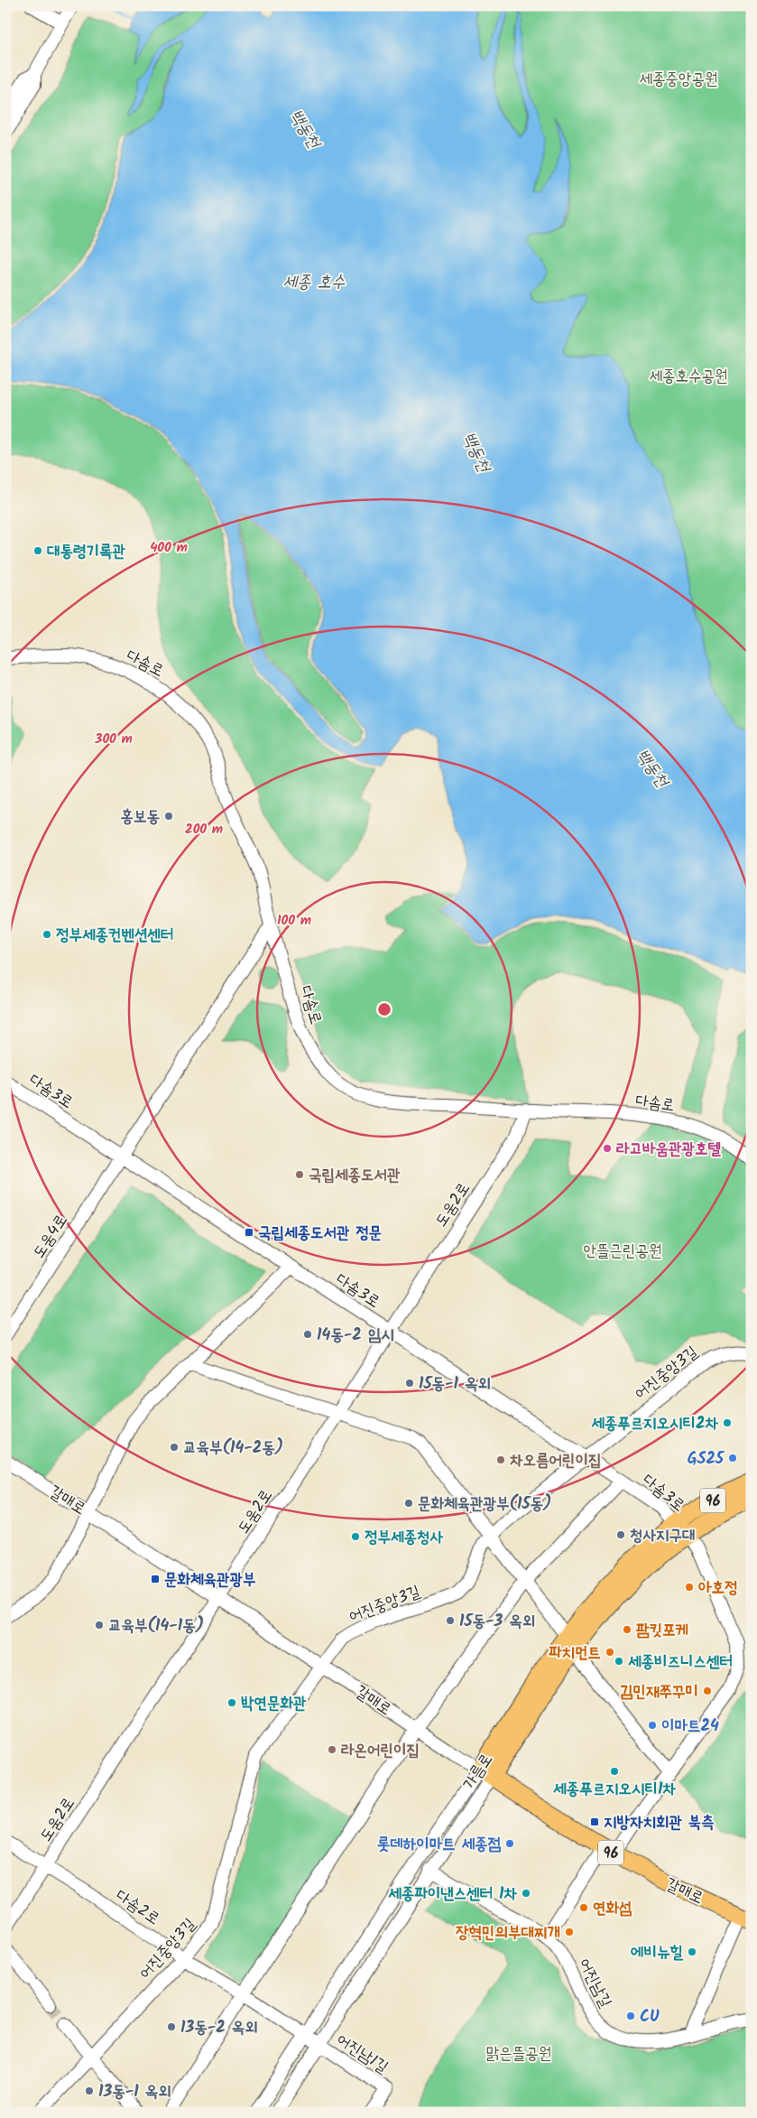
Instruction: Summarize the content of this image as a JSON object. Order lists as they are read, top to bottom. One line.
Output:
{"streets":{"main road":["갈매로","96","가름로"],"street":["다솜로","다솜3로","도움2로","도움4로","어진중앙3길","다솜2로","어진남길","어진남1길"]},"crossings":[["다솜로","도움2로"],["다솜로","도움4로"],["다솜3로","도움2로"],["다솜3로","도움4로"],["다솜3로","어진중앙3길"],["다솜3로","갈매로"],["다솜3로","가름로"],["다솜3로","어진남길"],["도움2로","갈매로"],["도움2로","다솜2로"],["어진중앙3길","갈매로"],["어진중앙3길","다솜2로"],["갈매로","가름로"],["가름로","다솜2로"],["가름로","어진남길"],["가름로","어진남1길"],["다솜2로","어진남1길"]],"water":["백동천","세종 호수"],"parks":["세종중앙공원","세종호수공원","안뜰근린공원","맑은뜰공원"],"places":{"other":["대통령기록관","홍보동","정부세종컨벤션센터","라고바움관광호텔","국립세종도서관","14동-2 임시","15동-1 옥외","세종푸르지오시티2차","교육부(14-2동)","GS25","차오름어린이집","문화체육관광부(15동)","청사지구대","정부세종청사","아호정","15동-3 옥외","교육부(14-1동)","팜킷포케","파치먼트","세종비즈니스센터","김민재쭈꾸미","박연문화관","이마트24","라온어린이집","세종푸르지오시티1차","롯데하이마트 세종점","세종파이낸스센터 1차","연화섬","장혁민의부대찌개","에비뉴힐","CU","13동-2 옥외","13동-1 옥외"],"transit":["국립세종도서관 정문","문화체육관광부","지방자치회관 북측"]},"rings":["400 m","300 m","200 m","100 m"]}
